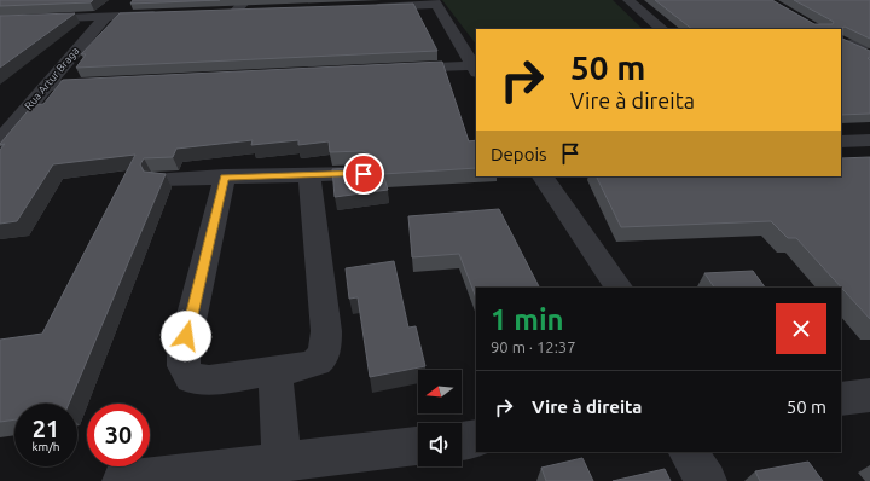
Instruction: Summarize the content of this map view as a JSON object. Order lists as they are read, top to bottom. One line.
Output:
{"streets":{"street":["Rua Artur Braga"]},"north":"left","page":{"turn":["50 m","Vire à direita"],"then":"Depois","heading":["1 min","90 m · 12:37"],"list":[{"name":"Vire à direita","value":"50 m"}],"speed":"21 km/h","limit":"30"}}
